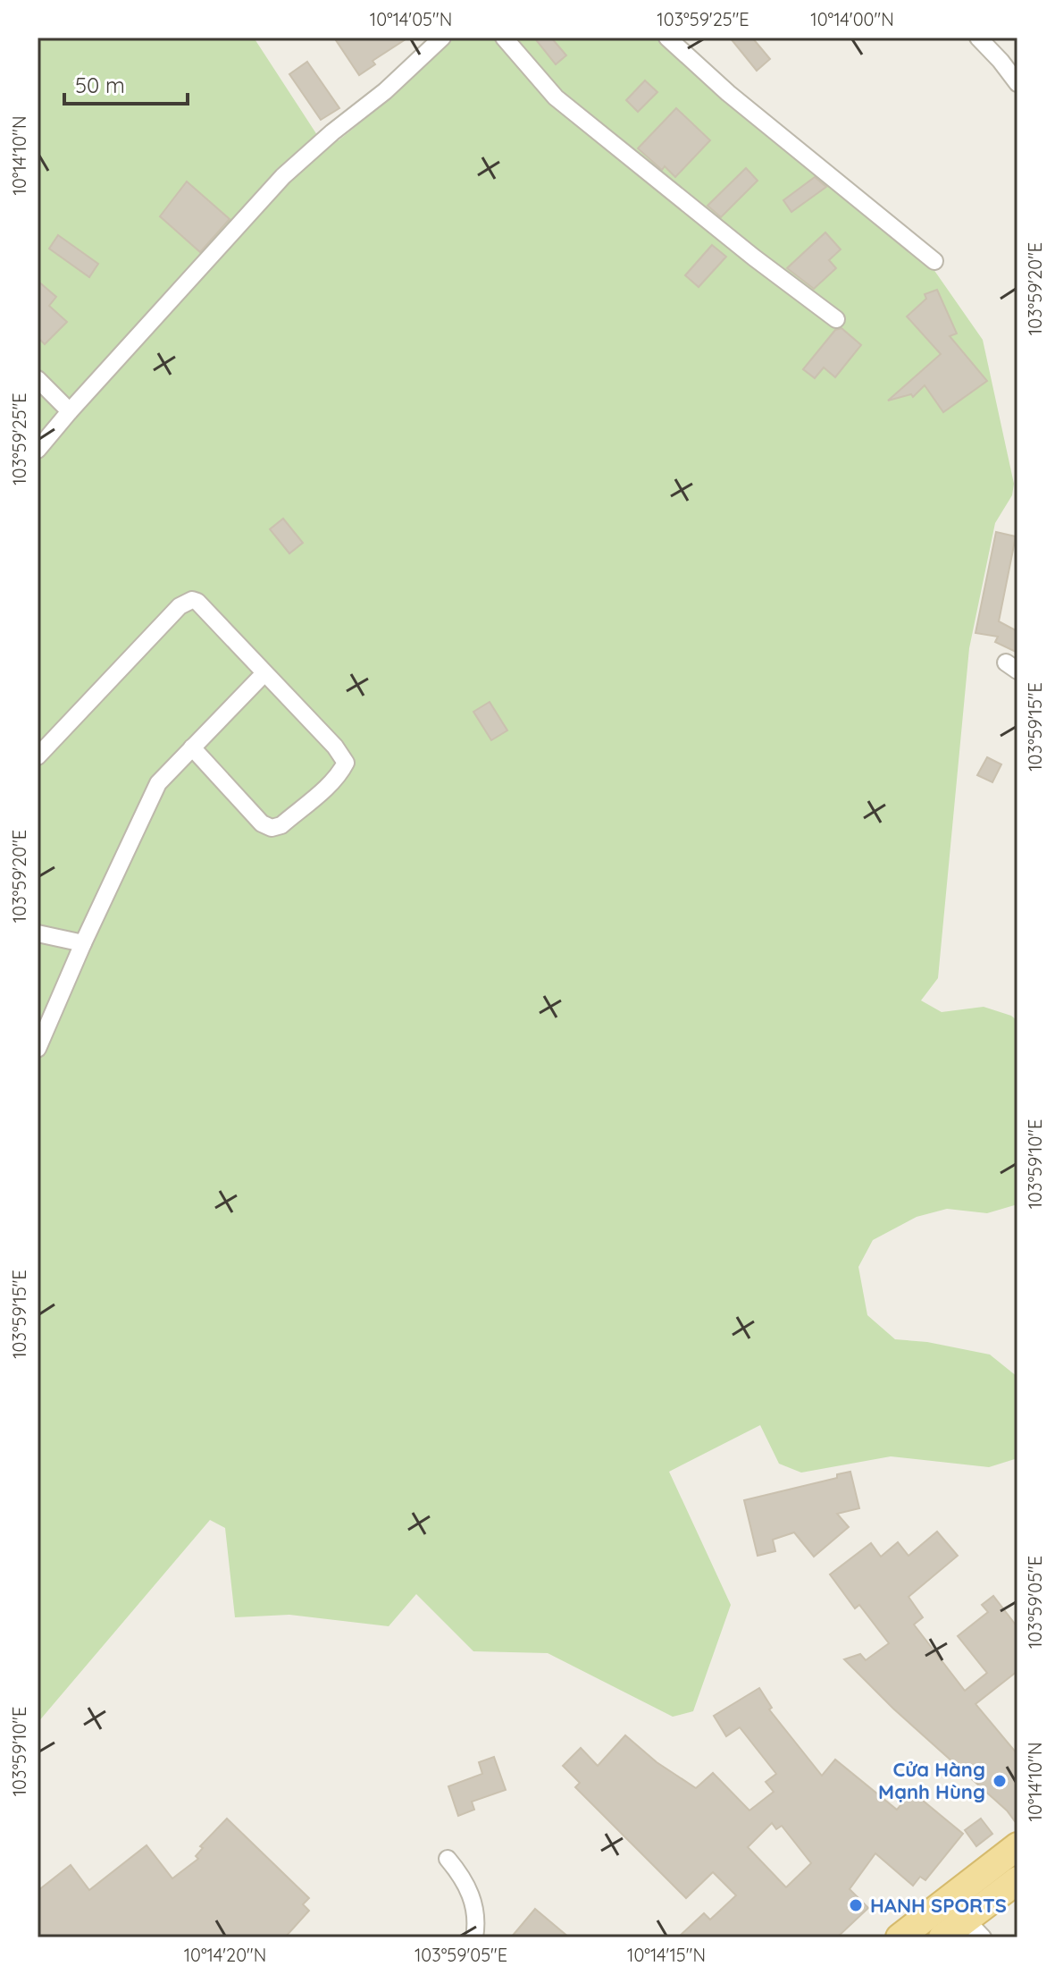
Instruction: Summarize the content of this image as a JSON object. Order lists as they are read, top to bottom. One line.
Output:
{"places":["Cửa Hàng Mạnh Hùng","HANH SPORTS"],"scale_bar":"50 m","coordinates":["10°14'05\"N","103°59'25\"E","10°14'00\"N","10°14'10\"N","103°59'20\"E","103°59'15\"E","103°59'10\"E","103°59'05\"E","10°14'20\"N","10°14'15\"N"]}
